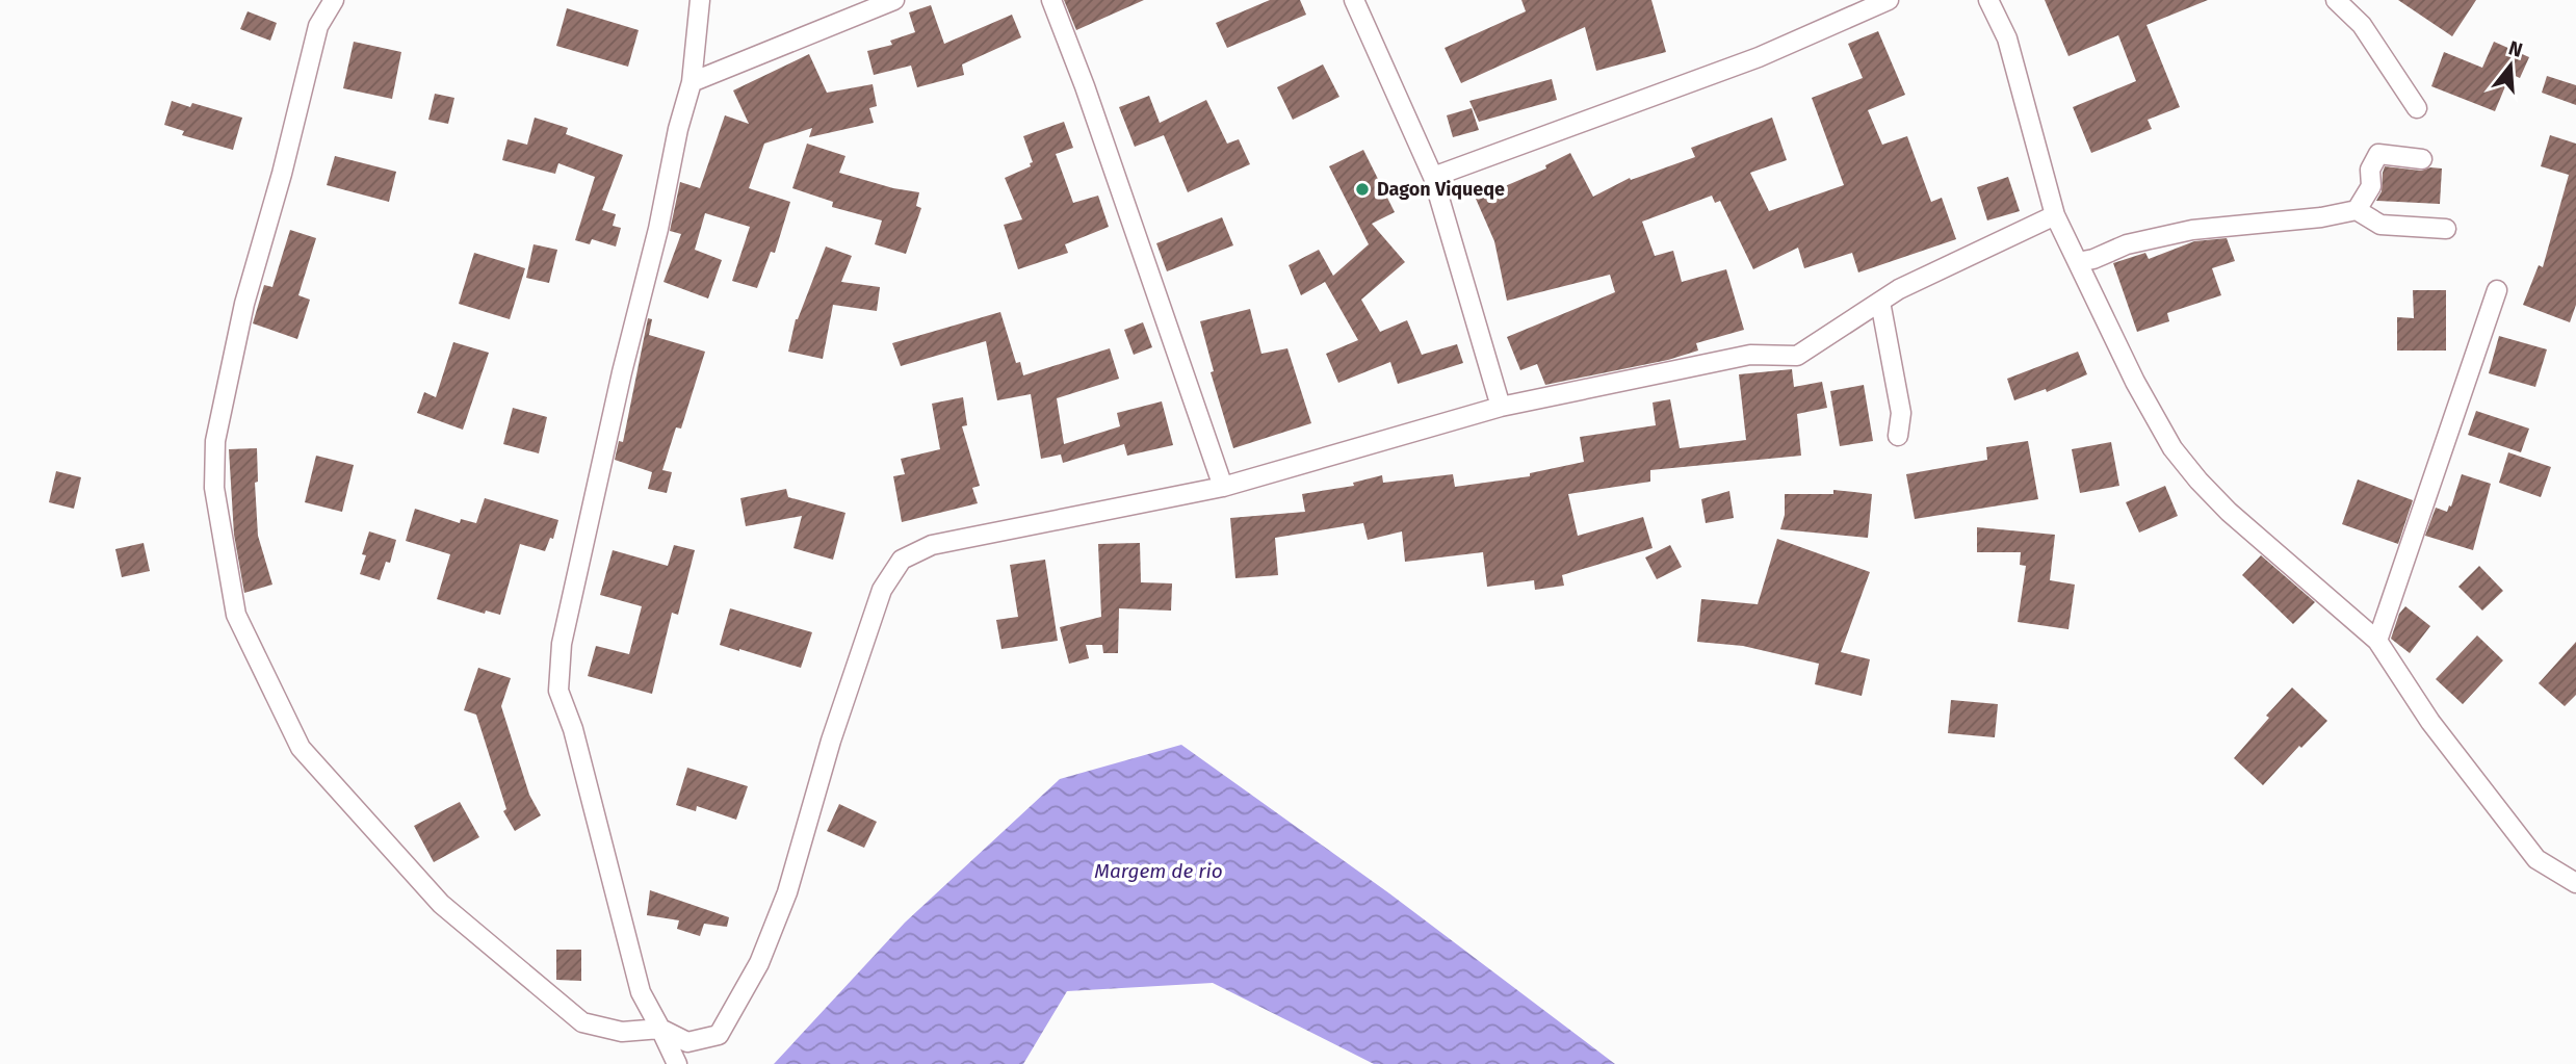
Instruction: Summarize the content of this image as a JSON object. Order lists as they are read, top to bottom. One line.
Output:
{"water":["Margem de rio"],"places":["Dagon Viqueqe"],"north":"top"}
